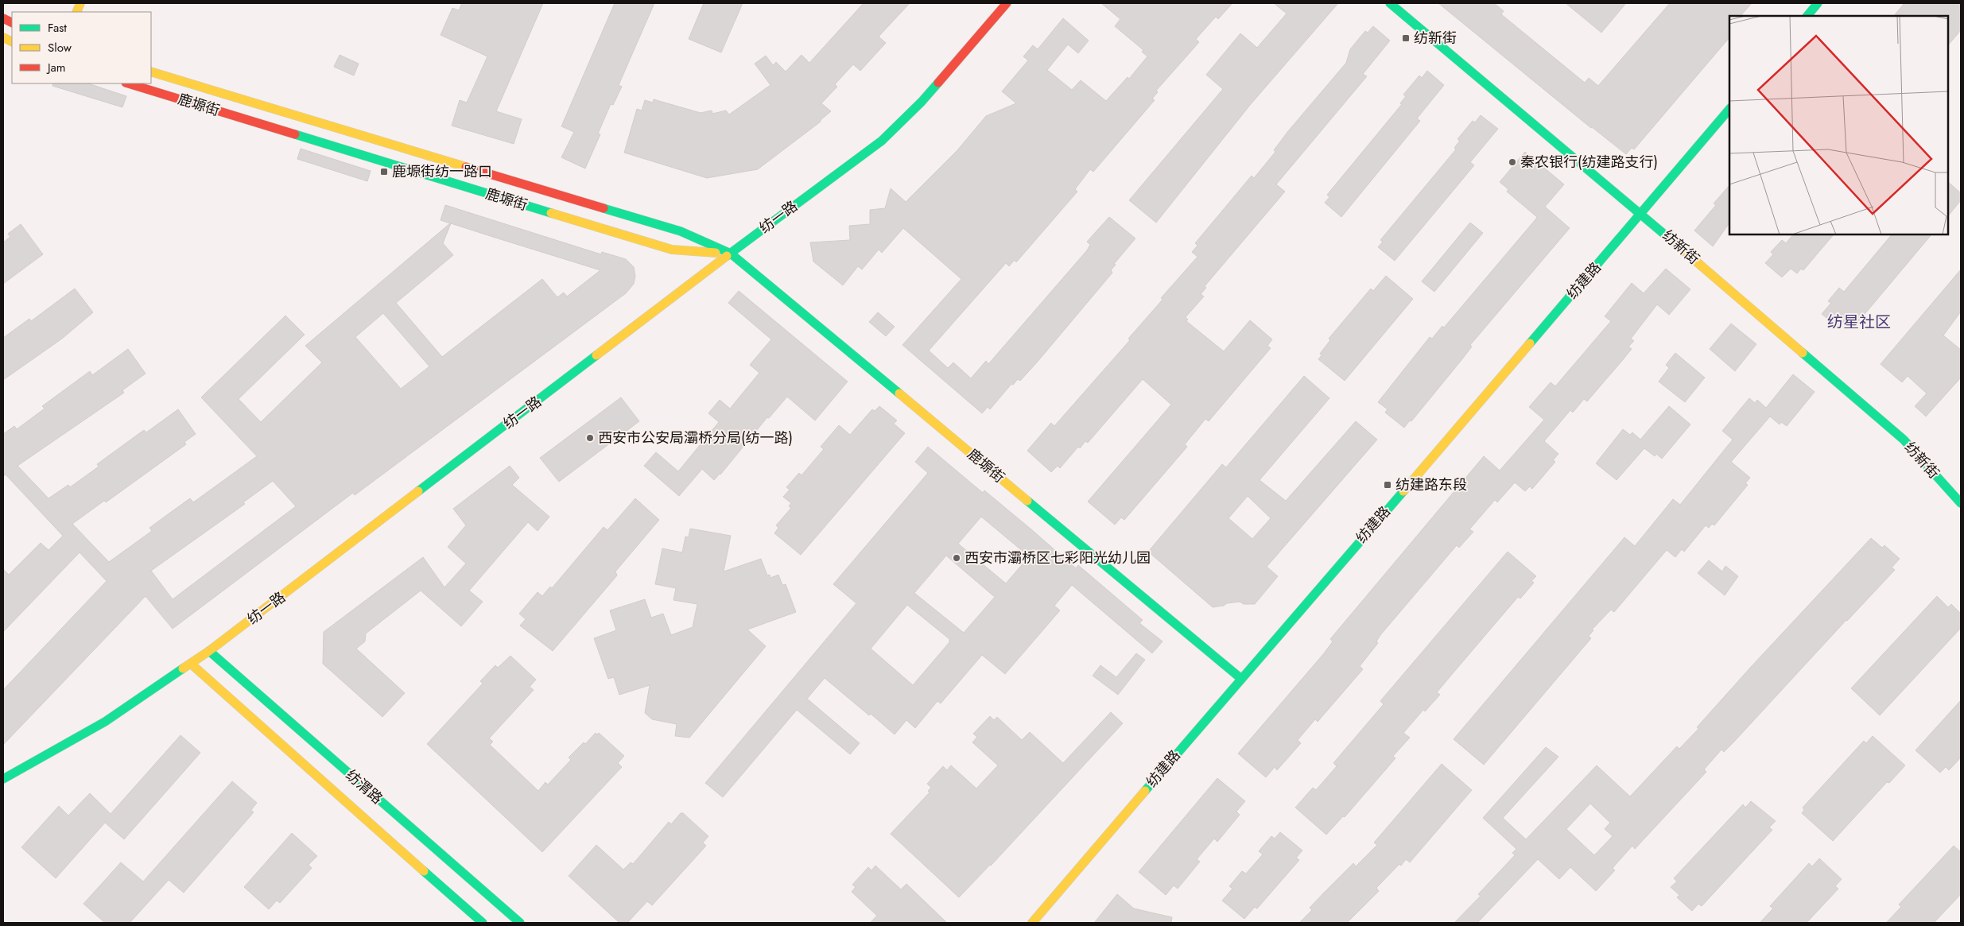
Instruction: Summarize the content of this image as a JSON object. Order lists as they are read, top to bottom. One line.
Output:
{"streets":{"street":["鹿塬街","纺一路","纺新街","纺建路","纺渭路"]},"crossings":[["鹿塬街","纺一路"],["鹿塬街","纺建路"],["纺一路","纺渭路"],["纺新街","纺建路"]],"districts":["纺星社区"],"places":{"transit":["纺新街","鹿塬街纺一路口","纺建路东段"],"other":["秦农银行(纺建路支行)","西安市公安局灞桥分局(纺一路)","西安市灞桥区七彩阳光幼儿园"]},"legend":["Fast","Slow","Jam"]}
